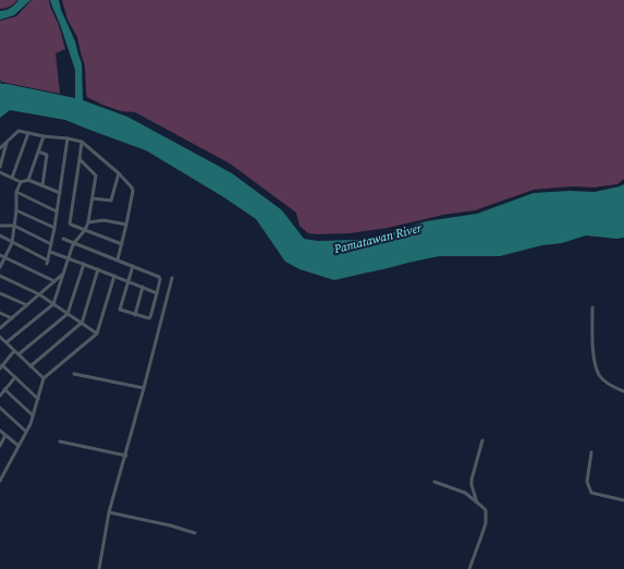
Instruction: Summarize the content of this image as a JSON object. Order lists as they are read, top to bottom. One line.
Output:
{"water":["Pamatawan River"]}
